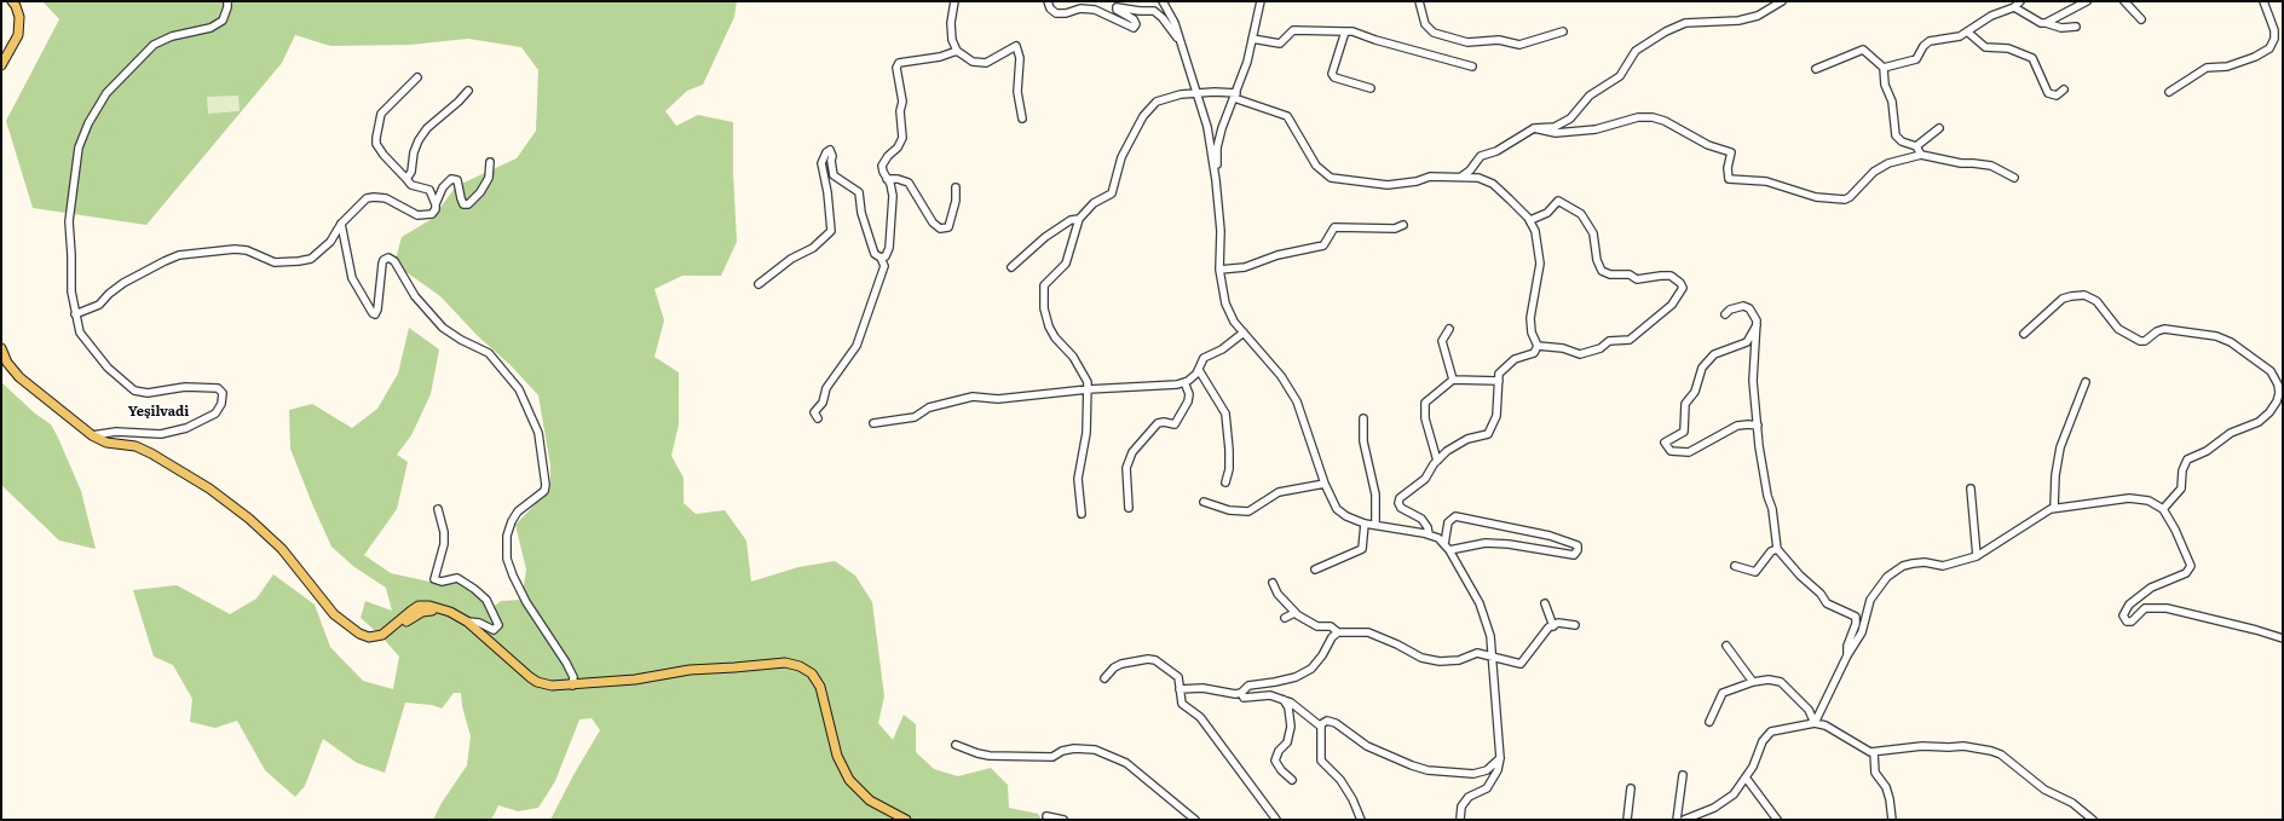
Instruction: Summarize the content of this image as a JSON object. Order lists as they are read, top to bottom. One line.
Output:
{"districts":["Yeşilvadi"]}
